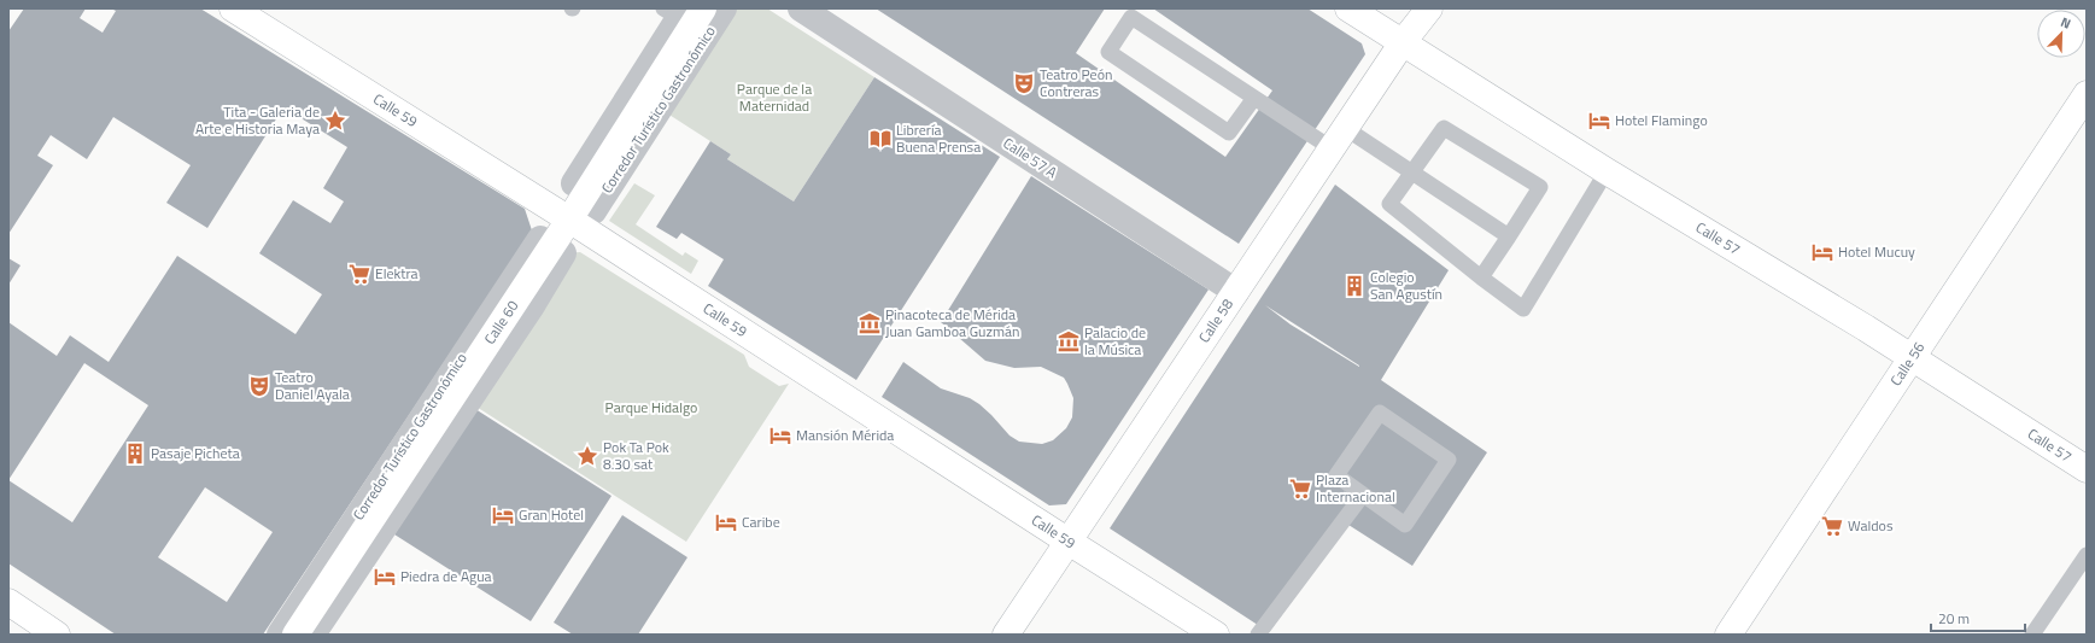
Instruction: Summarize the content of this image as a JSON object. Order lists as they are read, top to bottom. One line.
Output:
{"streets":{"main road":["Calle 59","Calle 57","Calle 58","Calle 60","Calle 56"],"street":["Corredor Turístico Gastronómico","Calle 57 A"]},"crossings":[["Calle 59","Corredor Turístico Gastronómico"],["Calle 59","Calle 58"],["Calle 59","Calle 60"],["Corredor Turístico Gastronómico","Calle 60"],["Calle 57 A","Calle 58"],["Calle 57","Calle 58"],["Calle 57","Calle 56"]],"parks":["Parque de la Maternidad","Parque Hidalgo"],"places":{"theatre":["Teatro Peón Contreras","Teatro Daniel Ayala"],"place":["Tita - Galeria de Arte e Historia Maya","Pok Ta Pok 8.30 sat"],"hotel":["Hotel Flamingo","Hotel Mucuy","Mansión Mérida","Gran Hotel","Caribe","Piedra de Agua"],"library":["Librería Buena Prensa"],"supermarket":["Elektra","Plaza Internacional","Waldos"],"building":["Colegio San Agustín","Pasaje Picheta"],"museum":["Pinacoteca de Mérida Juan Gamboa Guzmán","Palacio de la Música"]},"scale_bar":"20 m","north":"top right"}
